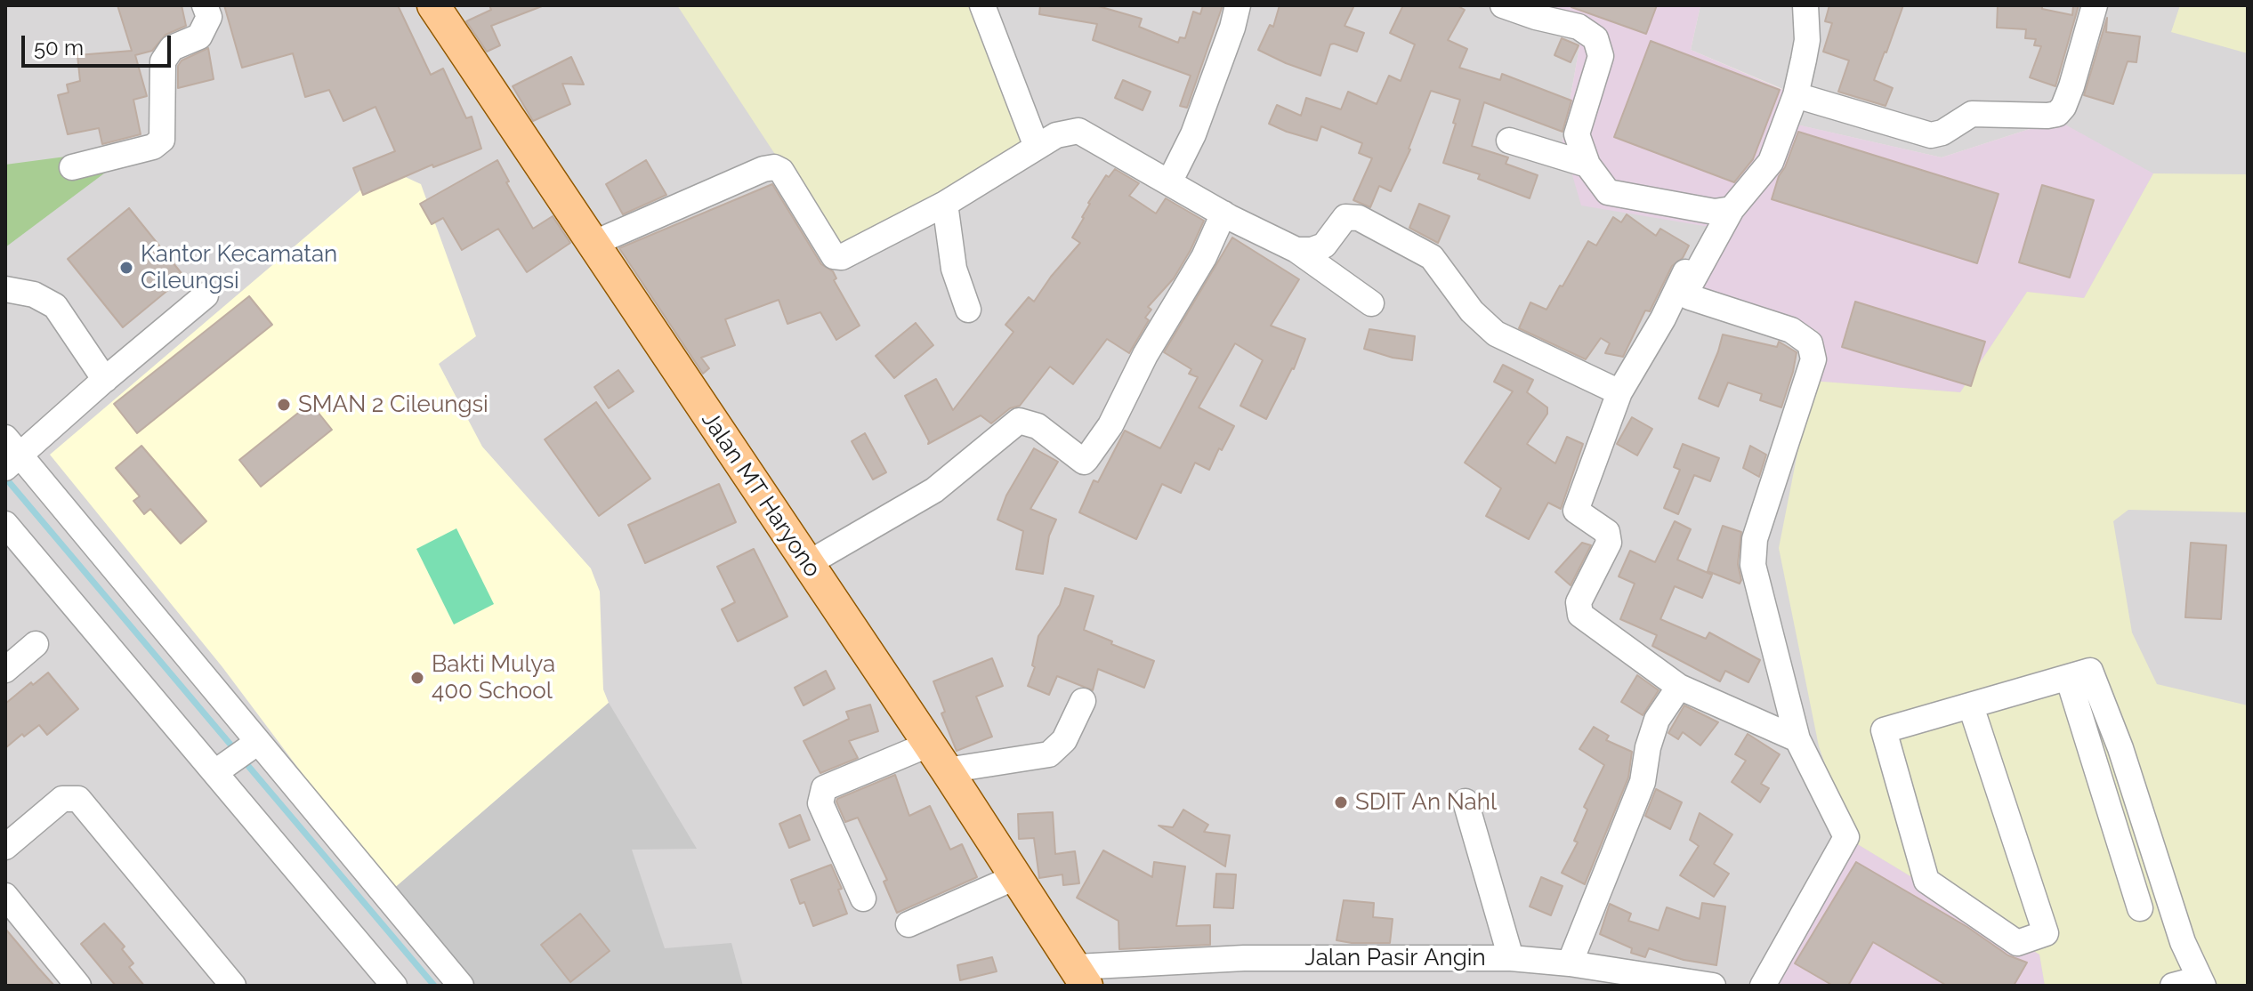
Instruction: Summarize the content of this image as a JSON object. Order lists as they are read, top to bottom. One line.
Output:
{"streets":{"main road":["Jalan MT Haryono"],"street":["Jalan Pasir Angin"]},"crossings":[["Jalan MT Haryono","Jalan Pasir Angin"]],"places":["Kantor Kecamatan Cileungsi","SMAN 2 Cileungsi","Bakti Mulya 400 School","SDIT An Nahl"],"scale_bar":"50 m"}
